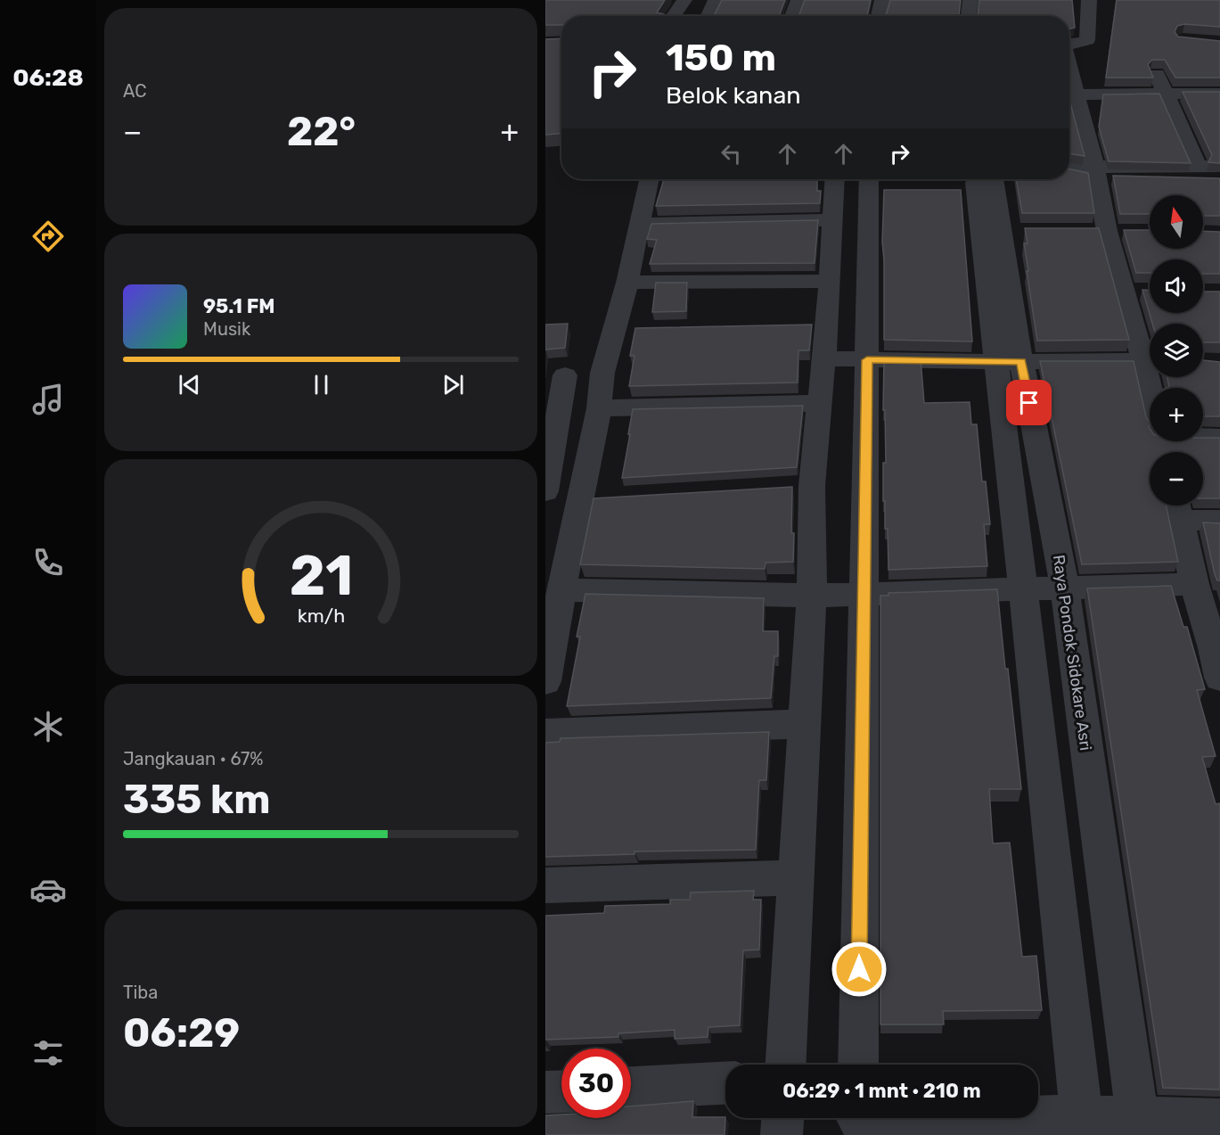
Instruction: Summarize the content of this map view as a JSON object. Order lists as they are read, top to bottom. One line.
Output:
{"streets":{"street":["Raya Pondok Sidokare Asri"]},"north":"top","page":{"tabs":"06:28","tile":["AC",["Jangkauan · 67%","335 km"],["Tiba","06:29"]],"turn":["150 m","Belok kanan"],"heat":["−","22°","+"],"map_buttons":["+","−"],"song":["95.1 FM","Musik"],"limit":"30","trip":"06:29 · 1 mnt · 210 m","gauge":["21","km/h"]}}
